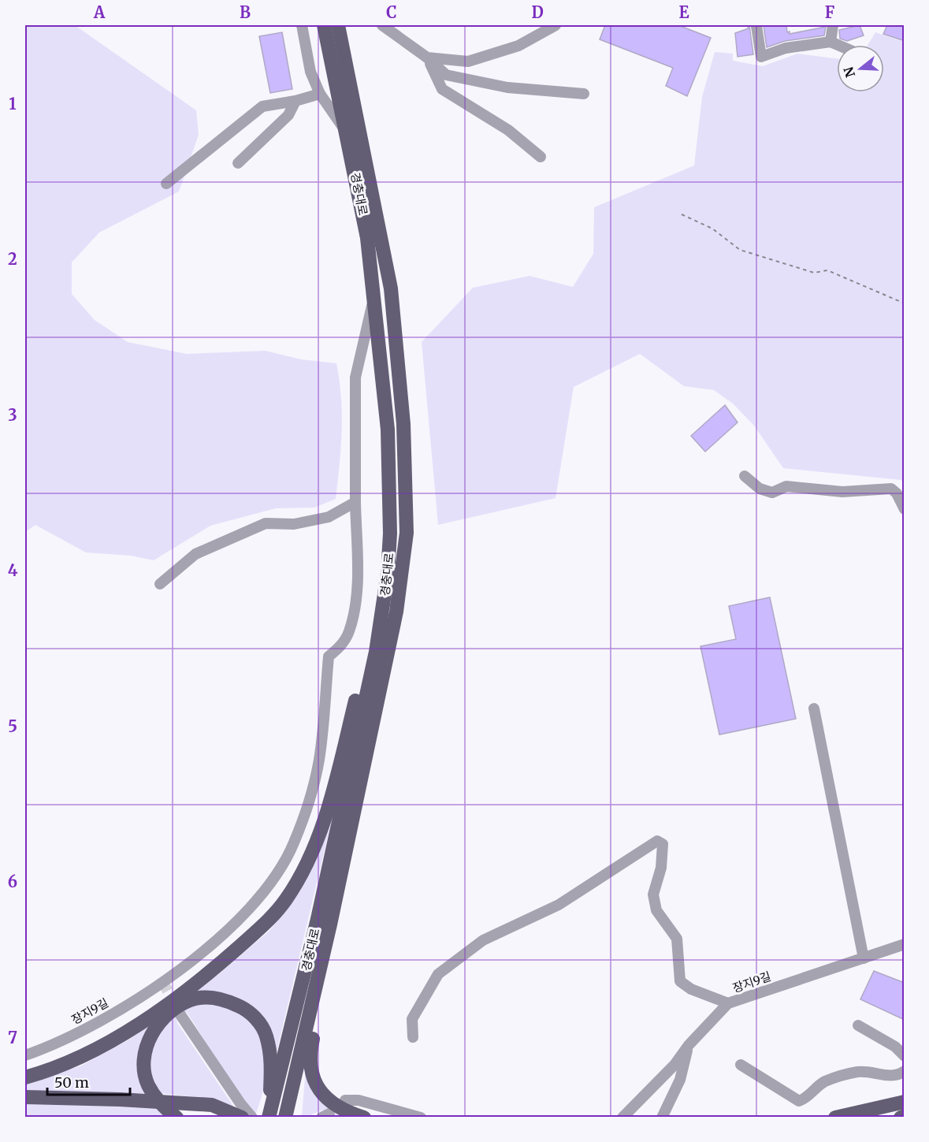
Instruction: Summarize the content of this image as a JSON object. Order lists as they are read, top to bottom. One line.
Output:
{"streets":{"main road":["경충대로"],"street":["장지9길"]},"crossings":[["경충대로","장지9길"]],"scale_bar":"50 m","north":"left","grid":{"columns":["A","B","C","D","E","F"],"rows":["1","2","3","4","5","6","7"]}}
